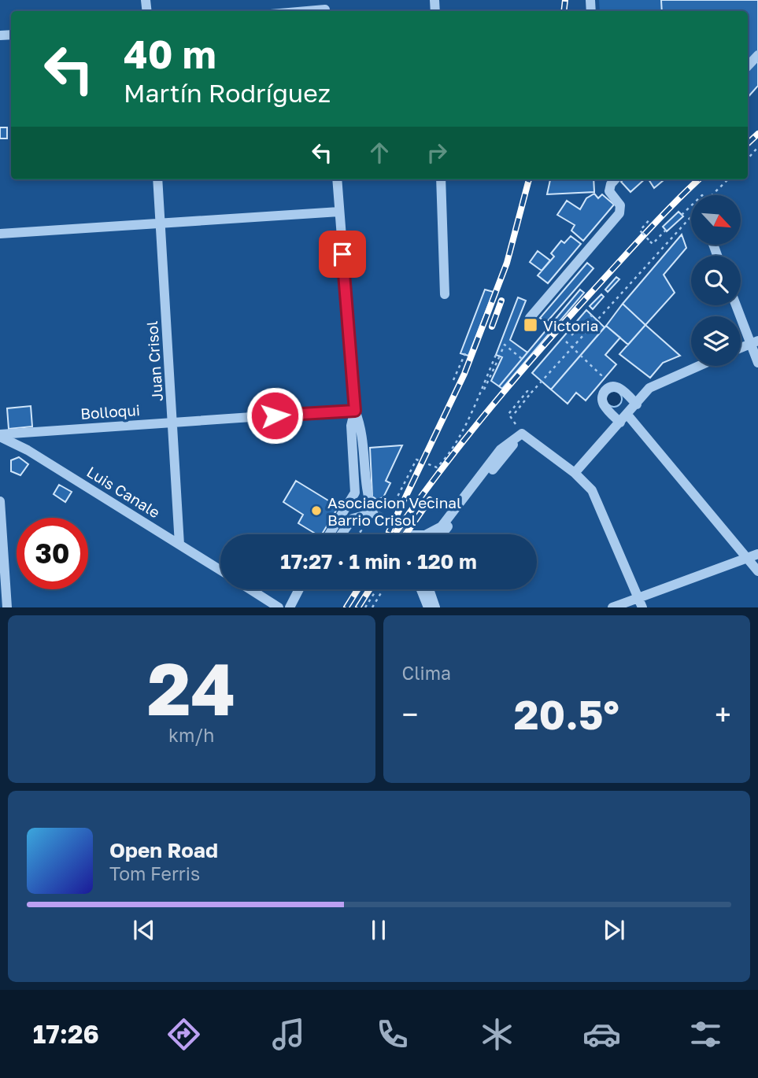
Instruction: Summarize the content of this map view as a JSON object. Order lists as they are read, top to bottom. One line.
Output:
{"streets":{"street":["Juan Crisol","Bolloqui","Luis Canale"]},"crossings":[["Juan Crisol","Bolloqui"],["Juan Crisol","Luis Canale"],["Bolloqui","Luis Canale"]],"places":{"transit":["Victoria"],"other":["Asociacion Vecinal Barrio Crisol"]},"north":"bottom right","page":{"turn":["40 m","Martín Rodríguez"],"limit":"30","trip":"17:27 · 1 min · 120 m","tile":[["24","km/h"],"Clima"],"heat":["−","20.5°","+"],"song":["Open Road","Tom Ferris"],"tabs":"17:26"}}
